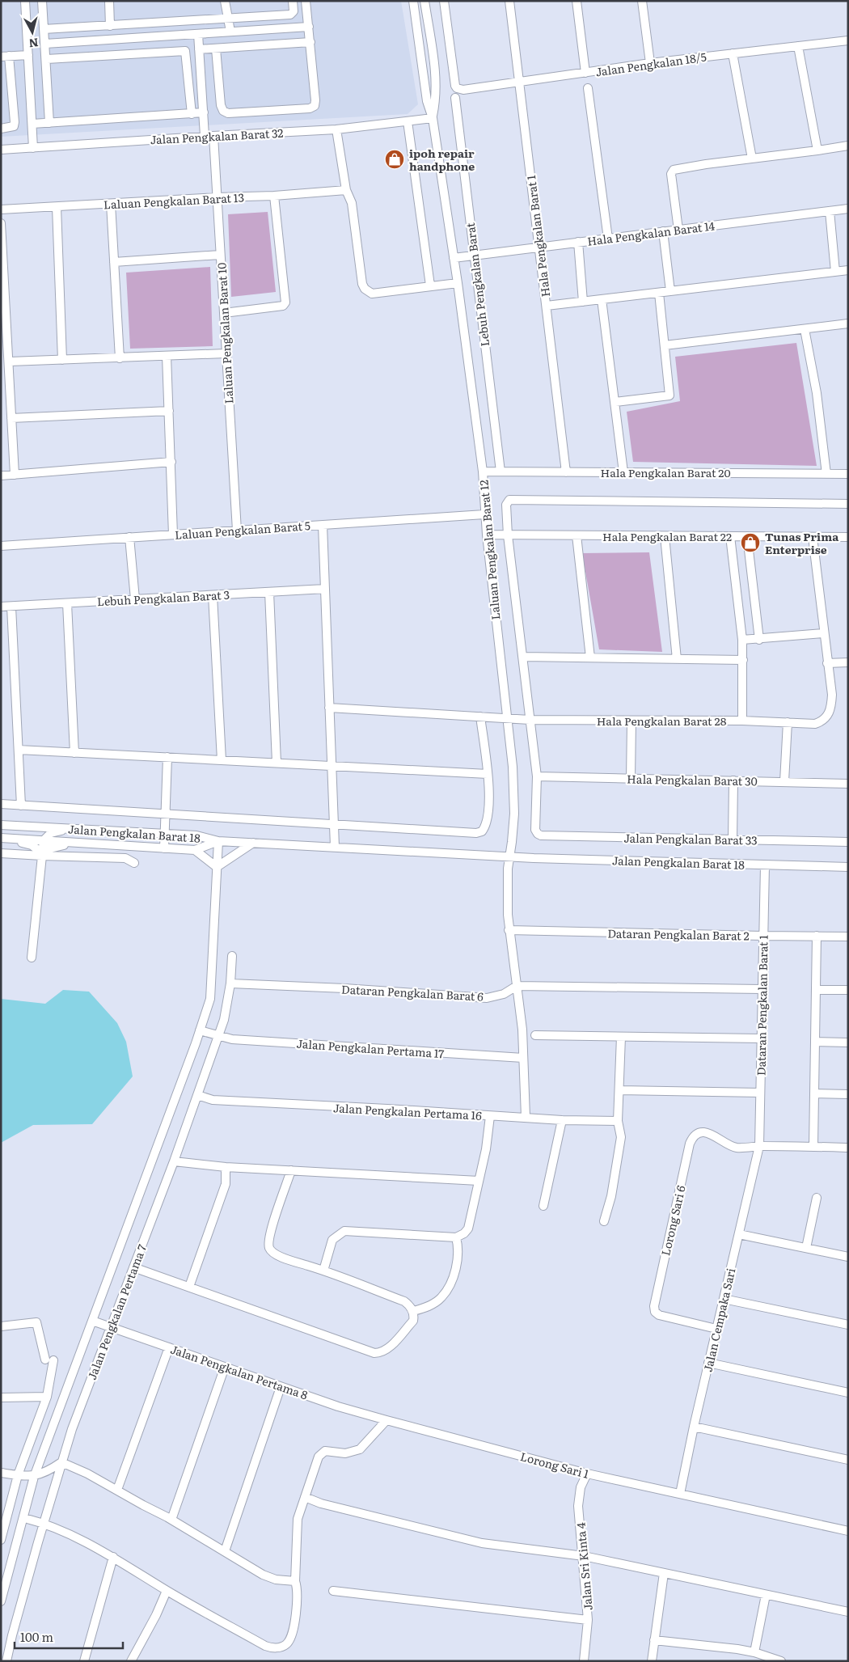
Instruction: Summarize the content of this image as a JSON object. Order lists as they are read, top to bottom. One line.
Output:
{"streets":{"street":["Jalan Pengkalan 18/5","Jalan Pengkalan Barat 32","Laluan Pengkalan Barat 13","Hala Pengkalan Barat 14","Hala Pengkalan Barat 1","Lebuh Pengkalan Barat","Laluan Pengkalan Barat 10","Hala Pengkalan Barat 20","Laluan Pengkalan Barat 5","Hala Pengkalan Barat 22","Laluan Pengkalan Barat 12","Lebuh Pengkalan Barat 3","Hala Pengkalan Barat 28","Hala Pengkalan Barat 30","Jalan Pengkalan Barat 18","Jalan Pengkalan Barat 33","Dataran Pengkalan Barat 2","Dataran Pengkalan Barat 6","Dataran Pengkalan Barat 1","Jalan Pengkalan Pertama 17","Jalan Pengkalan Pertama 16","Lorong Sari 6","Jalan Pengkalan Pertama 7","Jalan Cempaka Sari","Jalan Pengkalan Pertama 8","Lorong Sari 1","Jalan Sri Kinta 4"]},"crossings":[["Jalan Pengkalan 18/5","Hala Pengkalan Barat 1"],["Jalan Pengkalan Barat 32","Laluan Pengkalan Barat 10"],["Jalan Pengkalan Barat 32","Laluan Pengkalan Barat 12"],["Laluan Pengkalan Barat 13","Laluan Pengkalan Barat 10"],["Hala Pengkalan Barat 14","Hala Pengkalan Barat 1"],["Hala Pengkalan Barat 14","Lebuh Pengkalan Barat"],["Hala Pengkalan Barat 14","Laluan Pengkalan Barat 12"],["Hala Pengkalan Barat 1","Hala Pengkalan Barat 20"],["Lebuh Pengkalan Barat","Hala Pengkalan Barat 20"],["Laluan Pengkalan Barat 10","Laluan Pengkalan Barat 5"],["Hala Pengkalan Barat 20","Laluan Pengkalan Barat 12"],["Laluan Pengkalan Barat 5","Laluan Pengkalan Barat 12"],["Hala Pengkalan Barat 22","Laluan Pengkalan Barat 12"],["Laluan Pengkalan Barat 12","Hala Pengkalan Barat 28"],["Laluan Pengkalan Barat 12","Jalan Pengkalan Barat 18"],["Laluan Pengkalan Barat 12","Dataran Pengkalan Barat 2"],["Laluan Pengkalan Barat 12","Dataran Pengkalan Barat 6"],["Laluan Pengkalan Barat 12","Jalan Pengkalan Pertama 17"],["Laluan Pengkalan Barat 12","Jalan Pengkalan Pertama 16"],["Hala Pengkalan Barat 30","Jalan Pengkalan Barat 33"],["Jalan Pengkalan Barat 18","Dataran Pengkalan Barat 1"],["Dataran Pengkalan Barat 2","Dataran Pengkalan Barat 1"],["Dataran Pengkalan Barat 6","Dataran Pengkalan Barat 1"],["Dataran Pengkalan Barat 6","Jalan Pengkalan Pertama 7"],["Dataran Pengkalan Barat 1","Lorong Sari 6"],["Dataran Pengkalan Barat 1","Jalan Cempaka Sari"],["Jalan Pengkalan Pertama 17","Jalan Pengkalan Pertama 7"],["Jalan Pengkalan Pertama 16","Jalan Pengkalan Pertama 7"],["Lorong Sari 6","Jalan Cempaka Sari"],["Jalan Pengkalan Pertama 7","Jalan Pengkalan Pertama 8"],["Jalan Cempaka Sari","Lorong Sari 1"],["Jalan Pengkalan Pertama 8","Lorong Sari 1"],["Lorong Sari 1","Jalan Sri Kinta 4"]],"places":{"shop":["ipoh repair handphone","Tunas Prima Enterprise"]},"scale_bar":"100 m","north":"bottom"}
